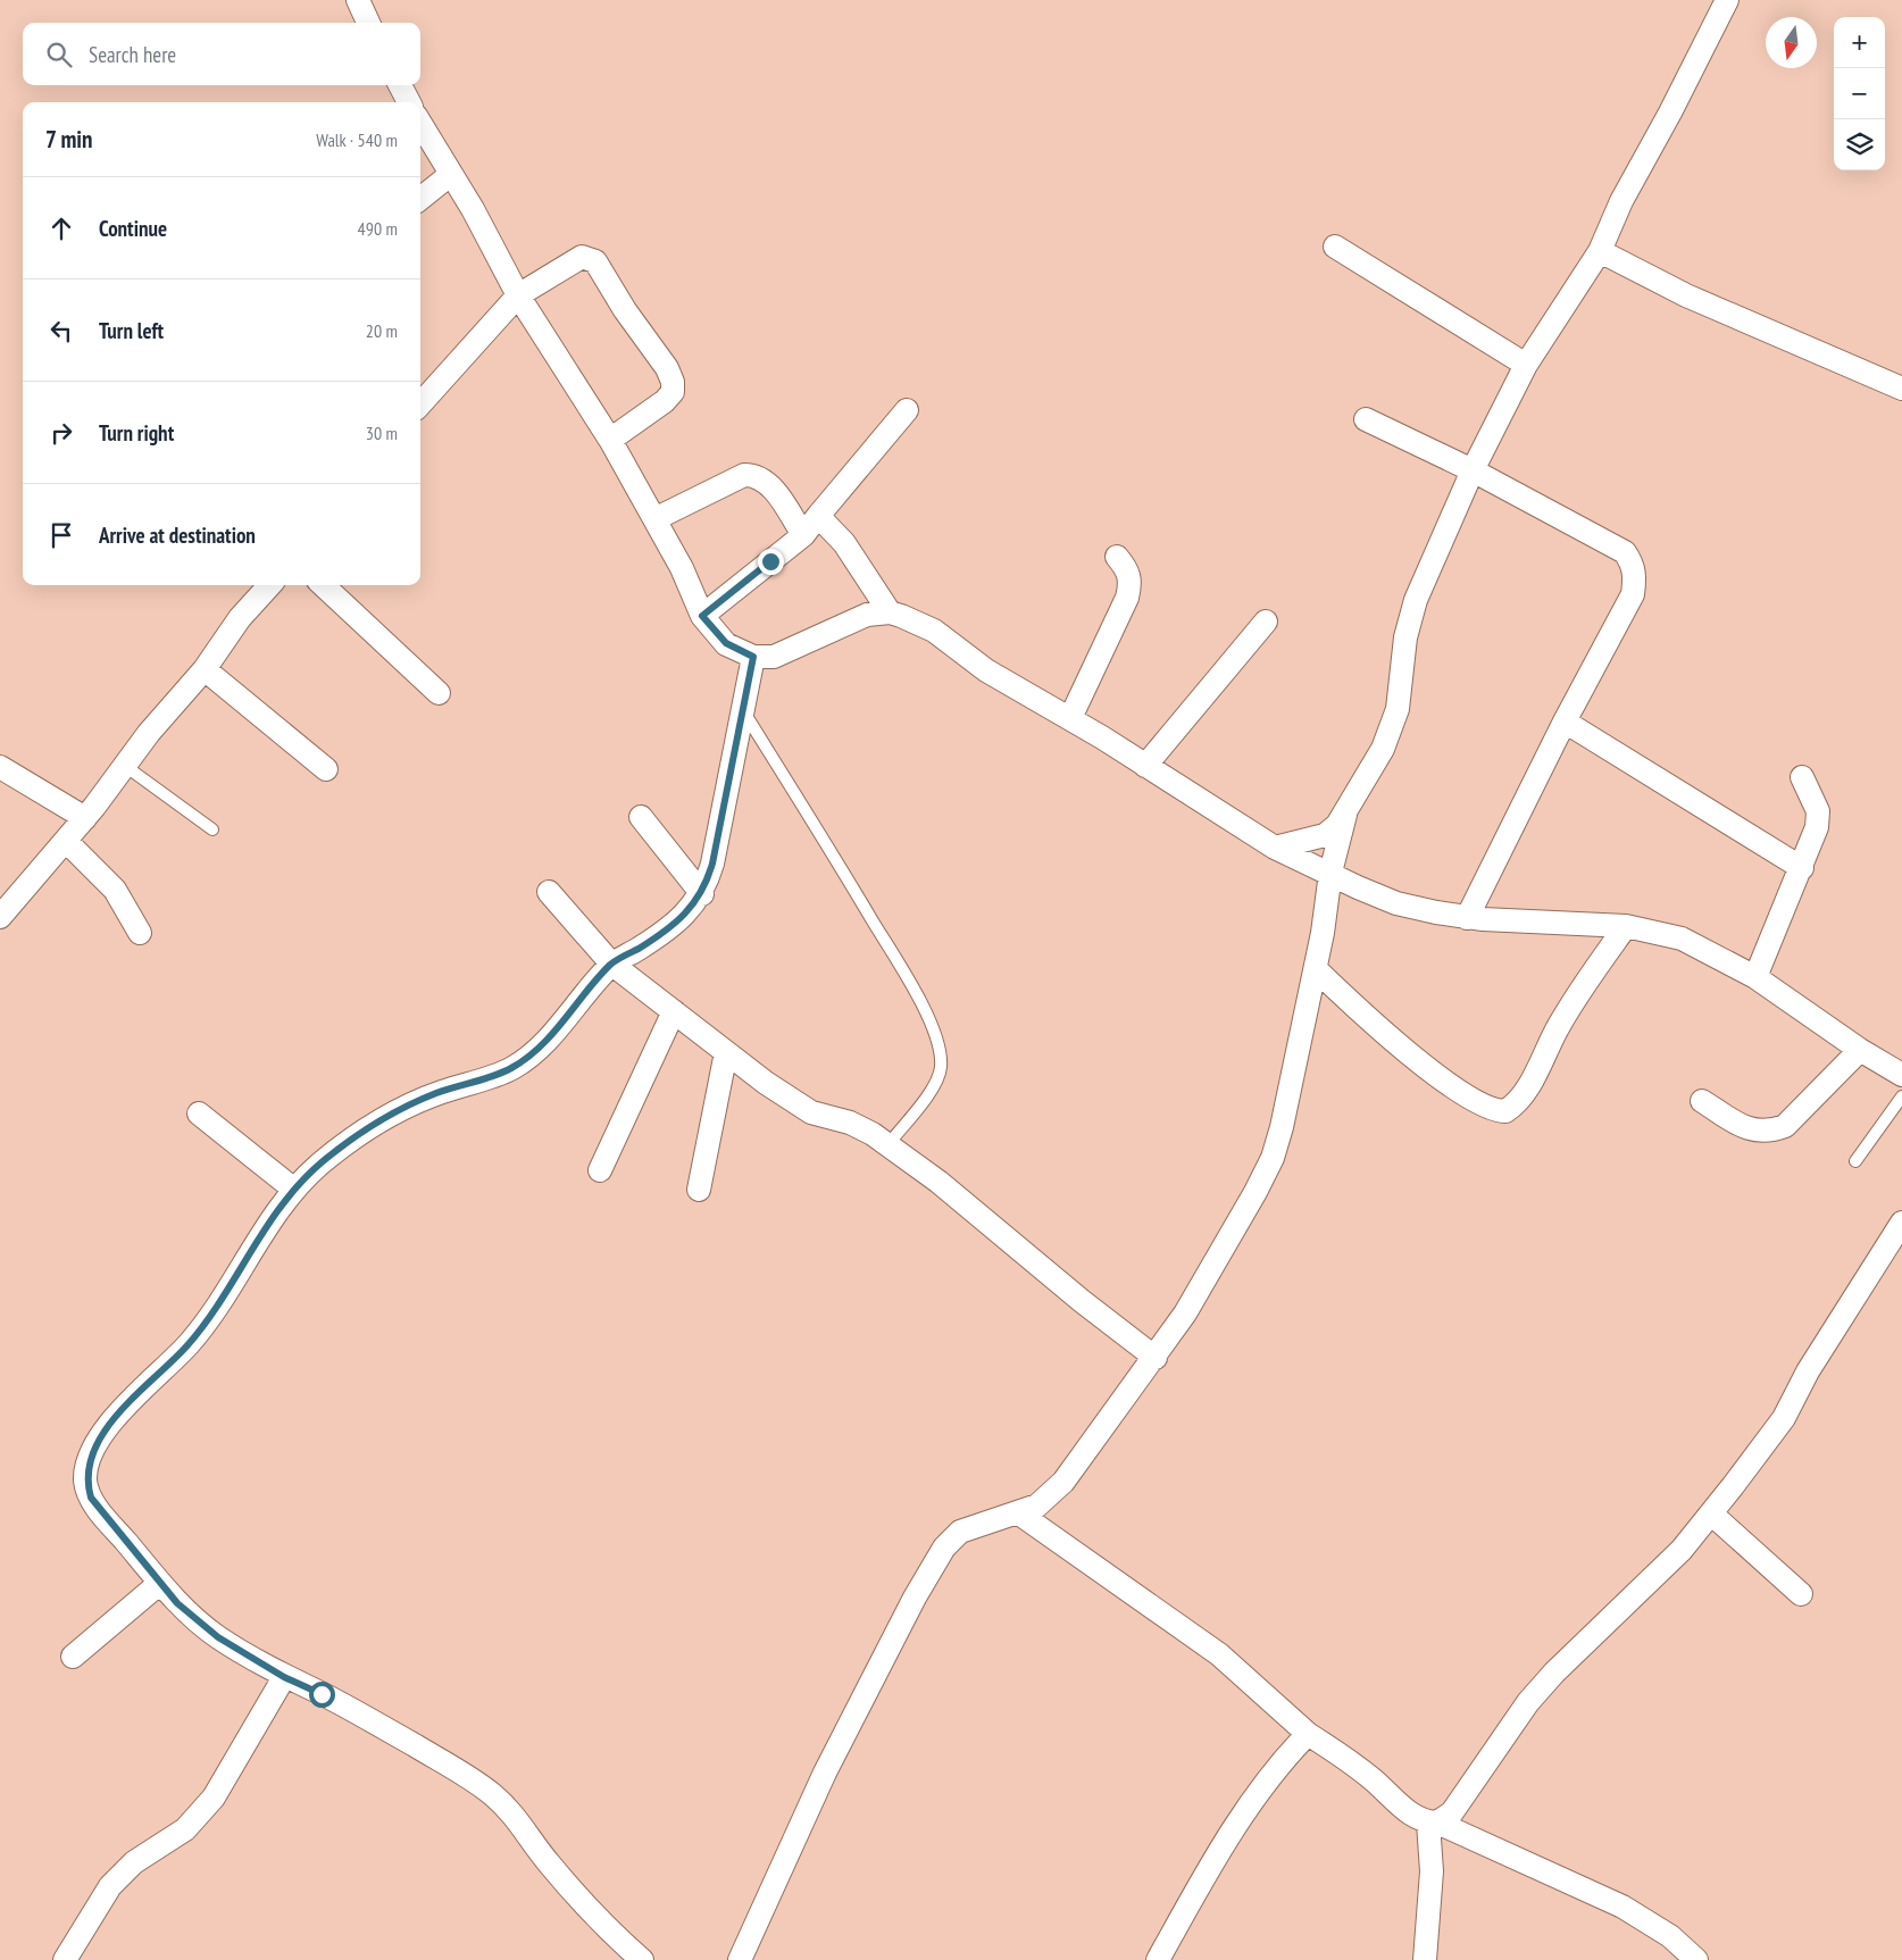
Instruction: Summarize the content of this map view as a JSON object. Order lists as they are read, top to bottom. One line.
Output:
{"north":"bottom","page":{"map_buttons":["+","−"],"search":"Search here","heading":["7 min","Walk · 540 m"],"list":[["Continue","490 m"],["Turn left","20 m"],["Turn right","30 m"],"Arrive at destination"]}}
